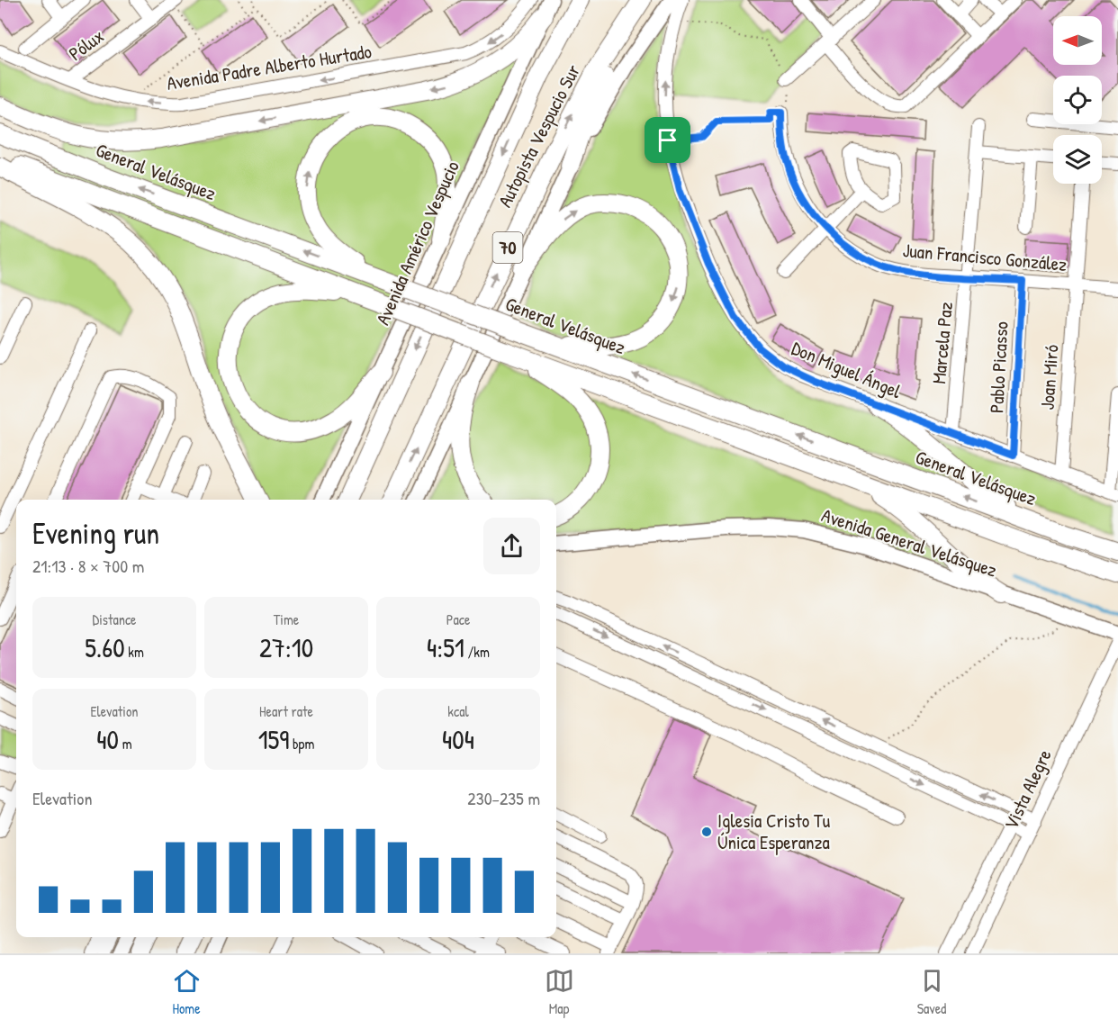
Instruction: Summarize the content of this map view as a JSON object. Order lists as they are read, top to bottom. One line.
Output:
{"streets":{"highway":["Autopista Vespucio Sur","General Velásquez","70"],"main road":["Avenida Américo Vespucio","Avenida General Velásquez"],"street":["Pólux","Avenida Padre Alberto Hurtado","Juan Francisco González","Marcela Paz","Pablo Picasso","Don Miguel Ángel","Joan Miró","Vista Alegre"]},"crossings":[["Pólux","Avenida Padre Alberto Hurtado"],["Juan Francisco González","Marcela Paz"],["Juan Francisco González","Pablo Picasso"],["Juan Francisco González","Joan Miró"],["Marcela Paz","Don Miguel Ángel"],["Pablo Picasso","Don Miguel Ángel"],["Don Miguel Ángel","Joan Miró"]],"one_way":["Avenida Padre Alberto Hurtado"],"places":["Iglesia Cristo Tu Única Esperanza"],"north":"left","page":{"heading":["Evening run","21:13 · 8 × 700 m"],"stats":[["Distance","5.60 km"],["Time","27:10"],["Pace","4:51 /km"],["Elevation","40 m"],["Heart rate","159 bpm"],["kcal","404"]],"chart":["Elevation","230–235 m"],"tabs":["Home","Map","Saved"]}}
